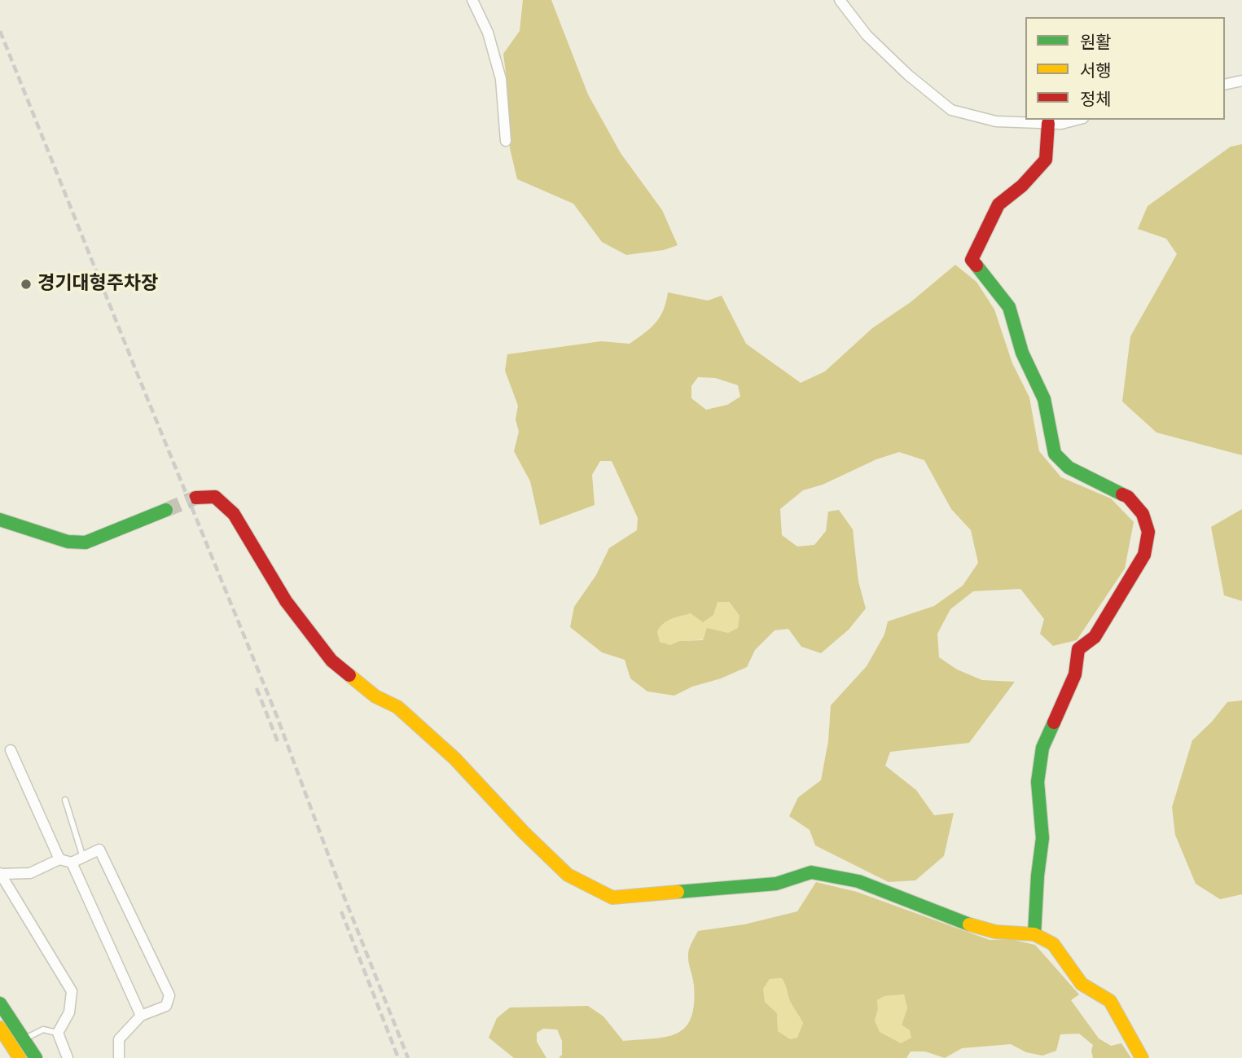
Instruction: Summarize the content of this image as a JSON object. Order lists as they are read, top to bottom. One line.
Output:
{"places":["경기대형주차장"],"legend":["원활","서행","정체"]}
